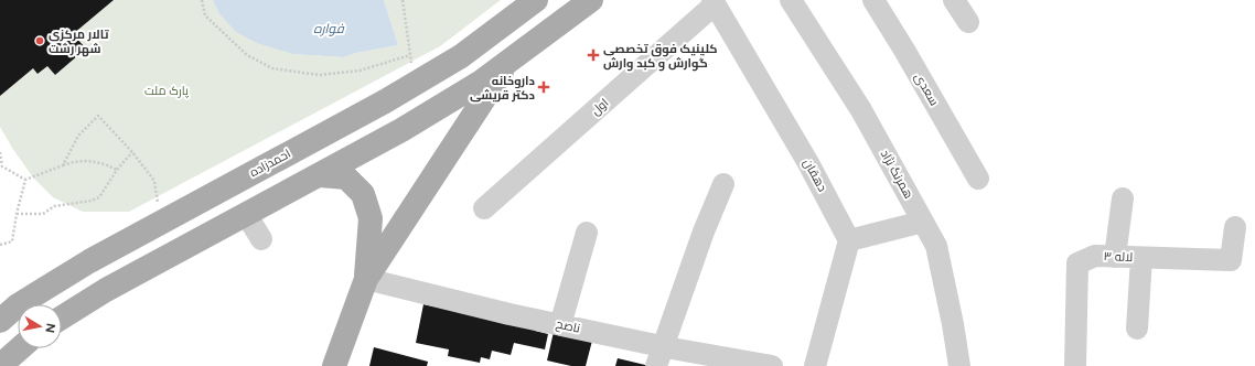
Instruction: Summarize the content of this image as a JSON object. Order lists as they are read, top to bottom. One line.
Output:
{"streets":{"main road":["احمدزاده"],"street":["سعدی","اول","همرنگ نژاد","دهقان","لاله ۳","ناصح"]},"crossings":[["اول","دهقان"]],"water":["فواره"],"parks":["پارک ملت"],"places":{"other":["تالار مرکزی شهر رشت"],"health":["کلینیک فوق تخصصی گوارش و کبد وارش","داروخانه دکتر قریشی"]},"north":"right"}
